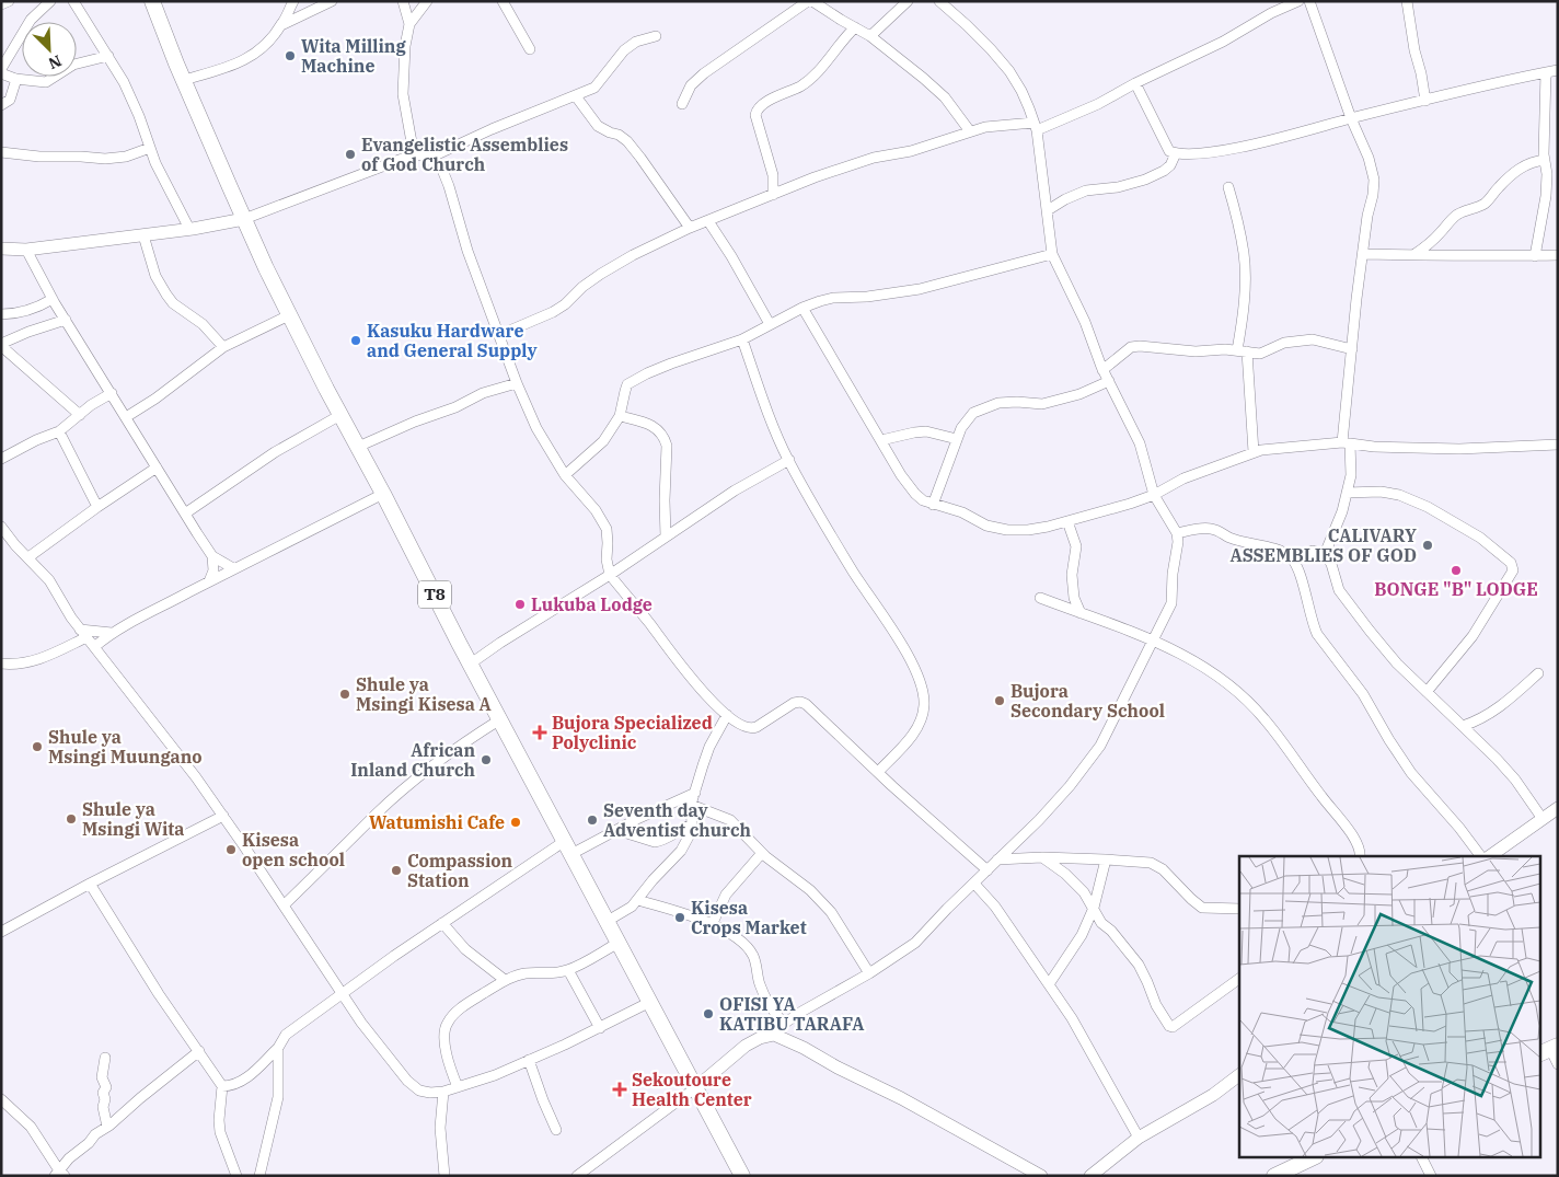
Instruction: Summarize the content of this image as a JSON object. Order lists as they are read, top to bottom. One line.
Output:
{"streets":{"main road":["T8"]},"places":{"other":["Wita Milling Machine","Evangelistic Assemblies of God Church","Kasuku Hardware and General Supply","CALIVARY ASSEMBLIES OF GOD","BONGE \"B\" LODGE","Lukuba Lodge","Shule ya Msingi Kisesa A","Bujora Secondary School","Shule ya Msingi Muungano","African Inland Church","Shule ya Msingi Wita","Seventh day Adventist church","Watumishi Cafe","Kisesa open school","Compassion Station","Kisesa Crops Market","OFISI YA KATIBU TARAFA"],"health":["Bujora Specialized Polyclinic","Sekoutoure Health Center"]},"north":"bottom right"}
